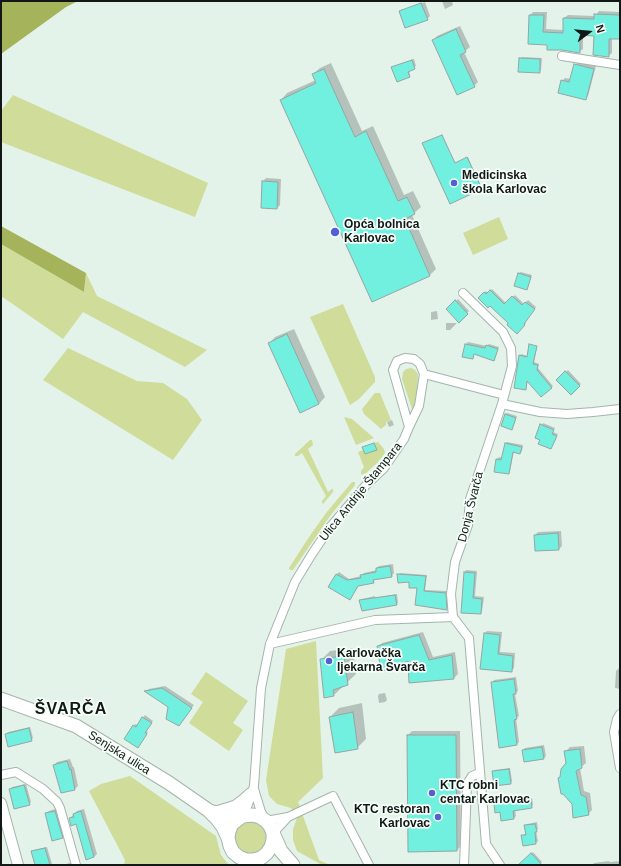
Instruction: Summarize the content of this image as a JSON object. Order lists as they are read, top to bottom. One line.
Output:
{"streets":{"main road":["Senjska ulica"],"street":["Ulica Andrije Štampara","Donja Švarča"]},"crossings":[["Ulica Andrije Štampara","Senjska ulica"]],"districts":["ŠVARČA"],"places":["Medicinska škola Karlovac","Opća bolnica Karlovac","Karlovačka ljekarna Švarča","KTC robni centar Karlovac","KTC restoran Karlovac"],"north":"right"}
